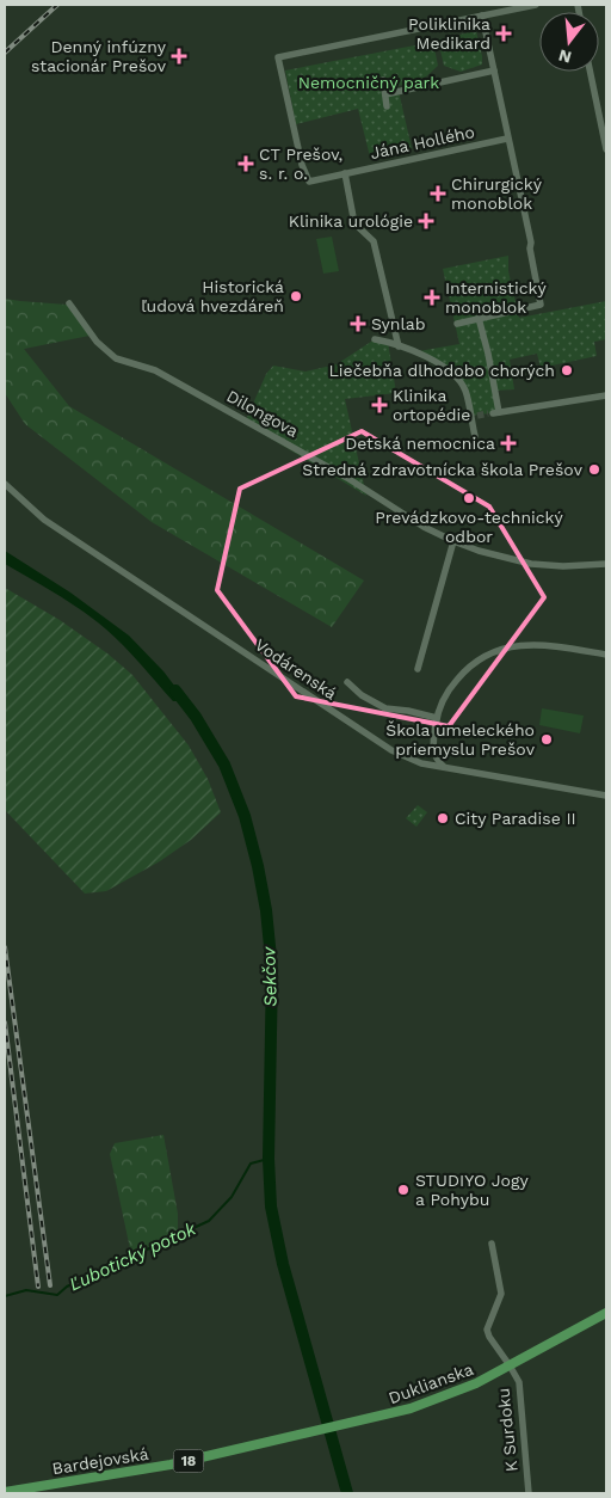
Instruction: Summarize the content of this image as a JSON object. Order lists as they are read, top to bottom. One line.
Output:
{"streets":{"main road":["Duklianska","Bardejovská","18"],"street":["Jána Hollého","Dilongova","Vodárenská","K Surdoku"]},"crossings":[["Duklianska","K Surdoku"],["Duklianska","Bardejovská"]],"water":["Sekčov","Ľubotický potok"],"parks":["Nemocničný park"],"places":{"health":["Poliklinika Medikard","Denný infúzny stacionár Prešov","CT Prešov, s. r. o.","Chirurgický monoblok","Klinika urológie","Internistický monoblok","Synlab","Klinika ortopédie","Detská nemocnica"],"other":["Historická ľudová hvezdáreň","Liečebňa dlhodobo chorých","Stredná zdravotnícka škola Prešov","Prevádzkovo‑technický odbor","Škola umeleckého priemyslu Prešov","City Paradise II","STUDIYO Jogy a Pohybu"]},"north":"bottom"}
